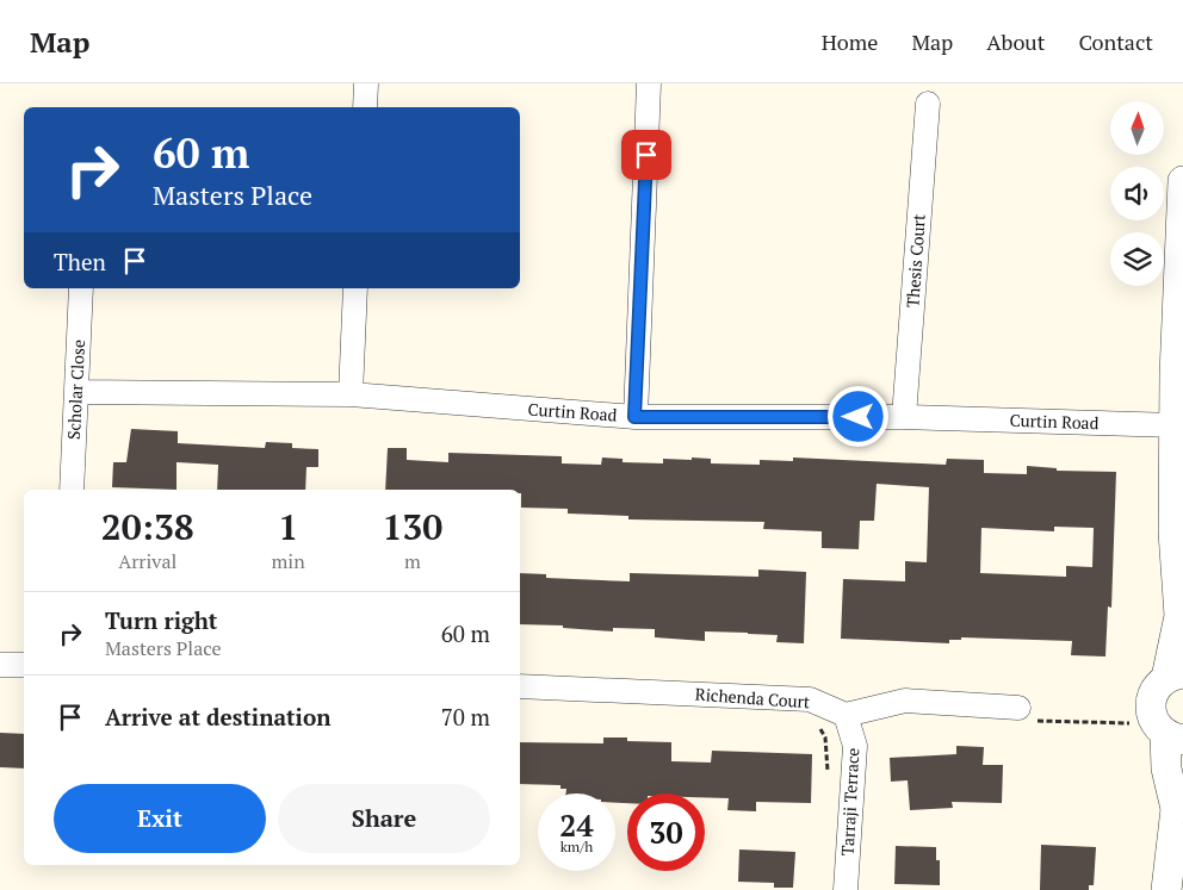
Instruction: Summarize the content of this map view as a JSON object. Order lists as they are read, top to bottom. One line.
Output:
{"streets":{"street":["Thesis Court","Scholar Close","Curtin Road","Richenda Court","Tarraji Terrace"]},"crossings":[["Thesis Court","Curtin Road"],["Scholar Close","Curtin Road"],["Richenda Court","Tarraji Terrace"]],"north":"top","page":{"header":"Map","nav":["Home","Map","About","Contact"],"turn":["60 m","Masters Place"],"then":"Then","eta":["20:38","Arrival","1","min","130","m"],"list":[{"name":"Turn right","note":"Masters Place","value":"60 m"},{"name":"Arrive at destination","value":"70 m"}],"buttons":["Exit","Share"],"speed":"24 km/h","limit":"30"}}
